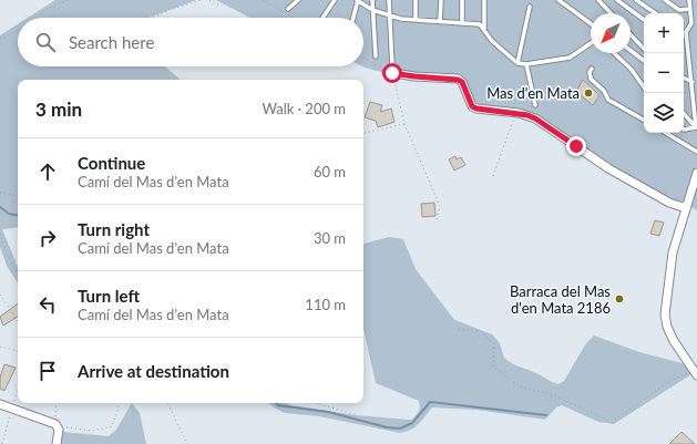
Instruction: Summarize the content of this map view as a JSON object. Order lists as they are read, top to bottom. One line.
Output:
{"places":["Mas d'en Mata","Barraca del Mas d'en Mata 2186"],"north":"bottom left","page":{"map_buttons":["+","−"],"search":"Search here","heading":["3 min","Walk · 200 m"],"list":[["Continue","Camí del Mas d'en Mata","60 m"],["Turn right","Camí del Mas d'en Mata","30 m"],["Turn left","Camí del Mas d'en Mata","110 m"],"Arrive at destination"]}}
